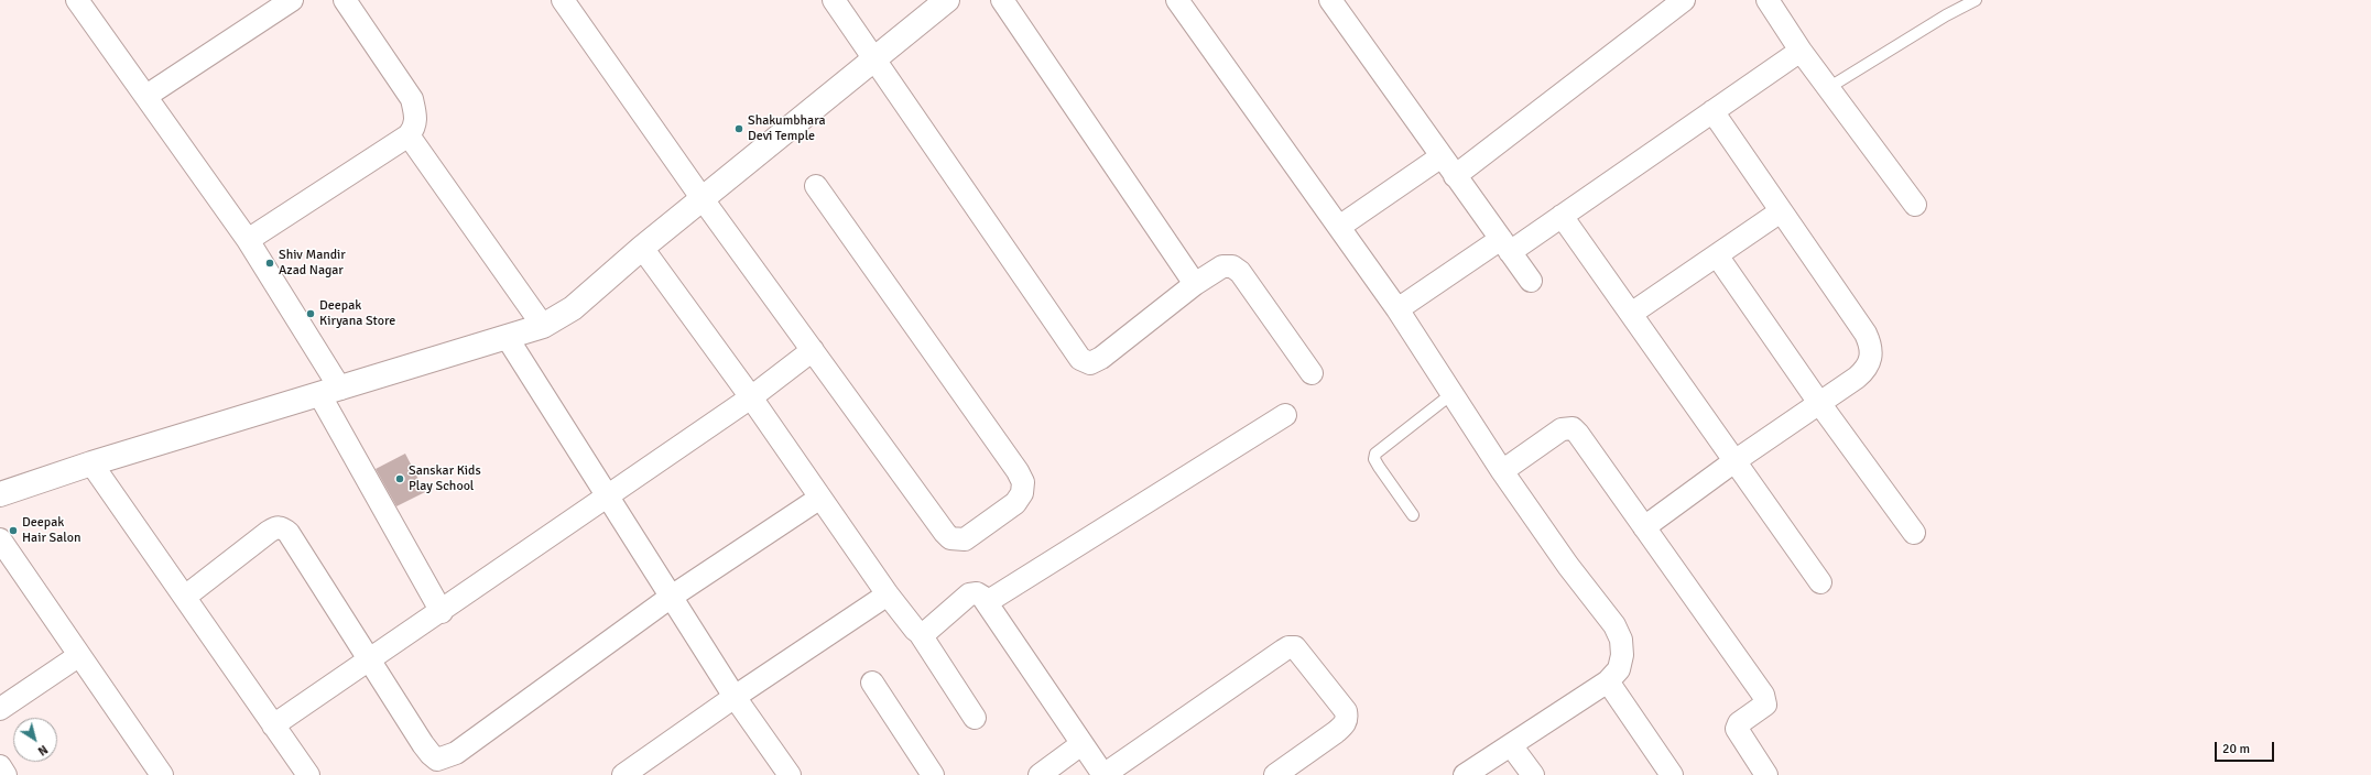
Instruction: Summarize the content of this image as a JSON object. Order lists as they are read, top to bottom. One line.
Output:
{"places":["Shakumbhara Devi Temple","Shiv Mandir Azad Nagar","Deepak Kiryana Store","Sanskar Kids Play School","Deepak Hair Salon"],"scale_bar":"20 m","north":"bottom right"}
